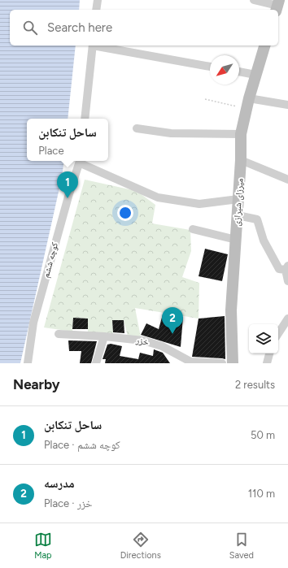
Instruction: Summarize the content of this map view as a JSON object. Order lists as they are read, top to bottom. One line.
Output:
{"streets":{"main road":["میرزای شیرازی"],"street":["کوچه ششم","خزر"]},"north":"bottom left","page":{"search":"Search here","popup":["ساحل تنکابن","Place"],"pins":["1","2"],"heading":["Nearby","2 results"],"list":[{"mark":"1","name":"ساحل تنکابن","note":"Place · کوچه ششم","value":"50 m"},{"mark":"2","name":"مدرسه","note":"Place · خزر","value":"110 m"}],"nav":["Map","Directions","Saved"]}}
